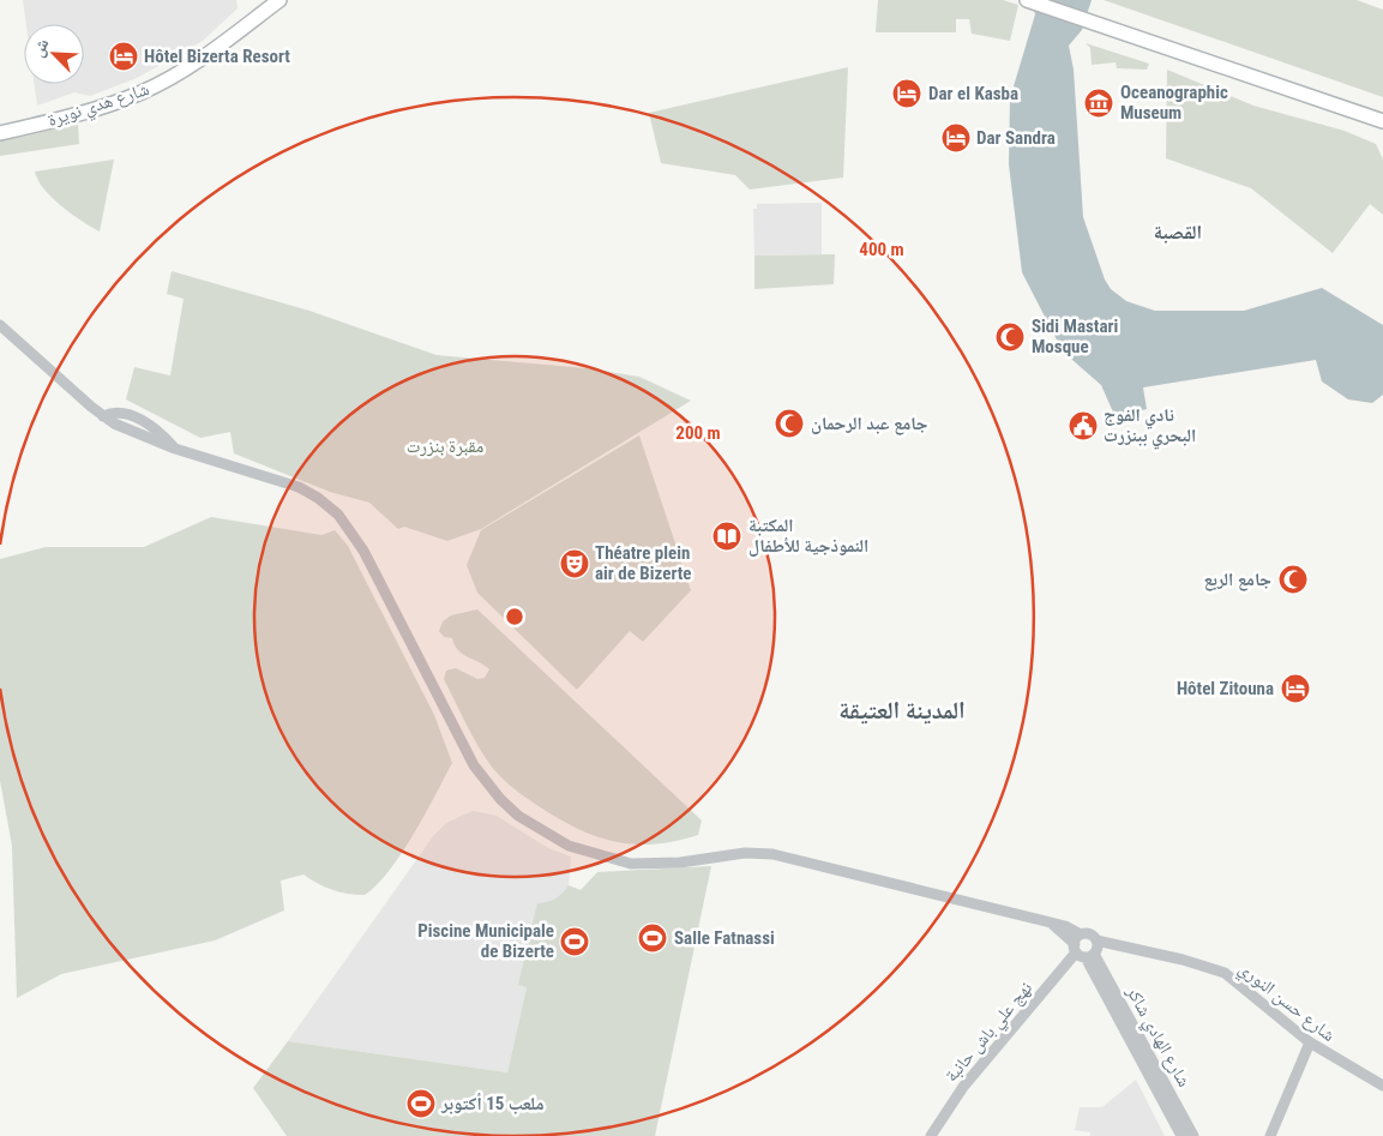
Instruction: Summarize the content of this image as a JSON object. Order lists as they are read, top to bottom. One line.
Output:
{"streets":{"main road":["شارع هدي نويرة"],"street":["شارع حسن النوري","نهج علي باش حانبة","شارع الهادي شاكر"]},"crossings":[["شارع حسن النوري","نهج علي باش حانبة"],["شارع حسن النوري","شارع الهادي شاكر"],["نهج علي باش حانبة","شارع الهادي شاكر"]],"districts":["القصبة","المدينة العتيقة"],"parks":["مقبرة بنزرت"],"places":{"hotel":["Hôtel Bizerta Resort","Dar el Kasba","Dar Sandra","Hôtel Zitouna"],"museum":["Oceanographic Museum"],"mosque":["Sidi Mastari Mosque","جامع عبد الرحمان","جامع الربع"],"public building":["نادي الفوج البحري ببنزرت"],"library":["المكتبة النموذجية للأطفال"],"theatre":["Théatre plein air de Bizerte"],"sports":["Salle Fatnassi","Piscine Municipale de Bizerte","ملعب 15 أكتوبر"]},"north":"top left","rings":["400 m","200 m"]}
